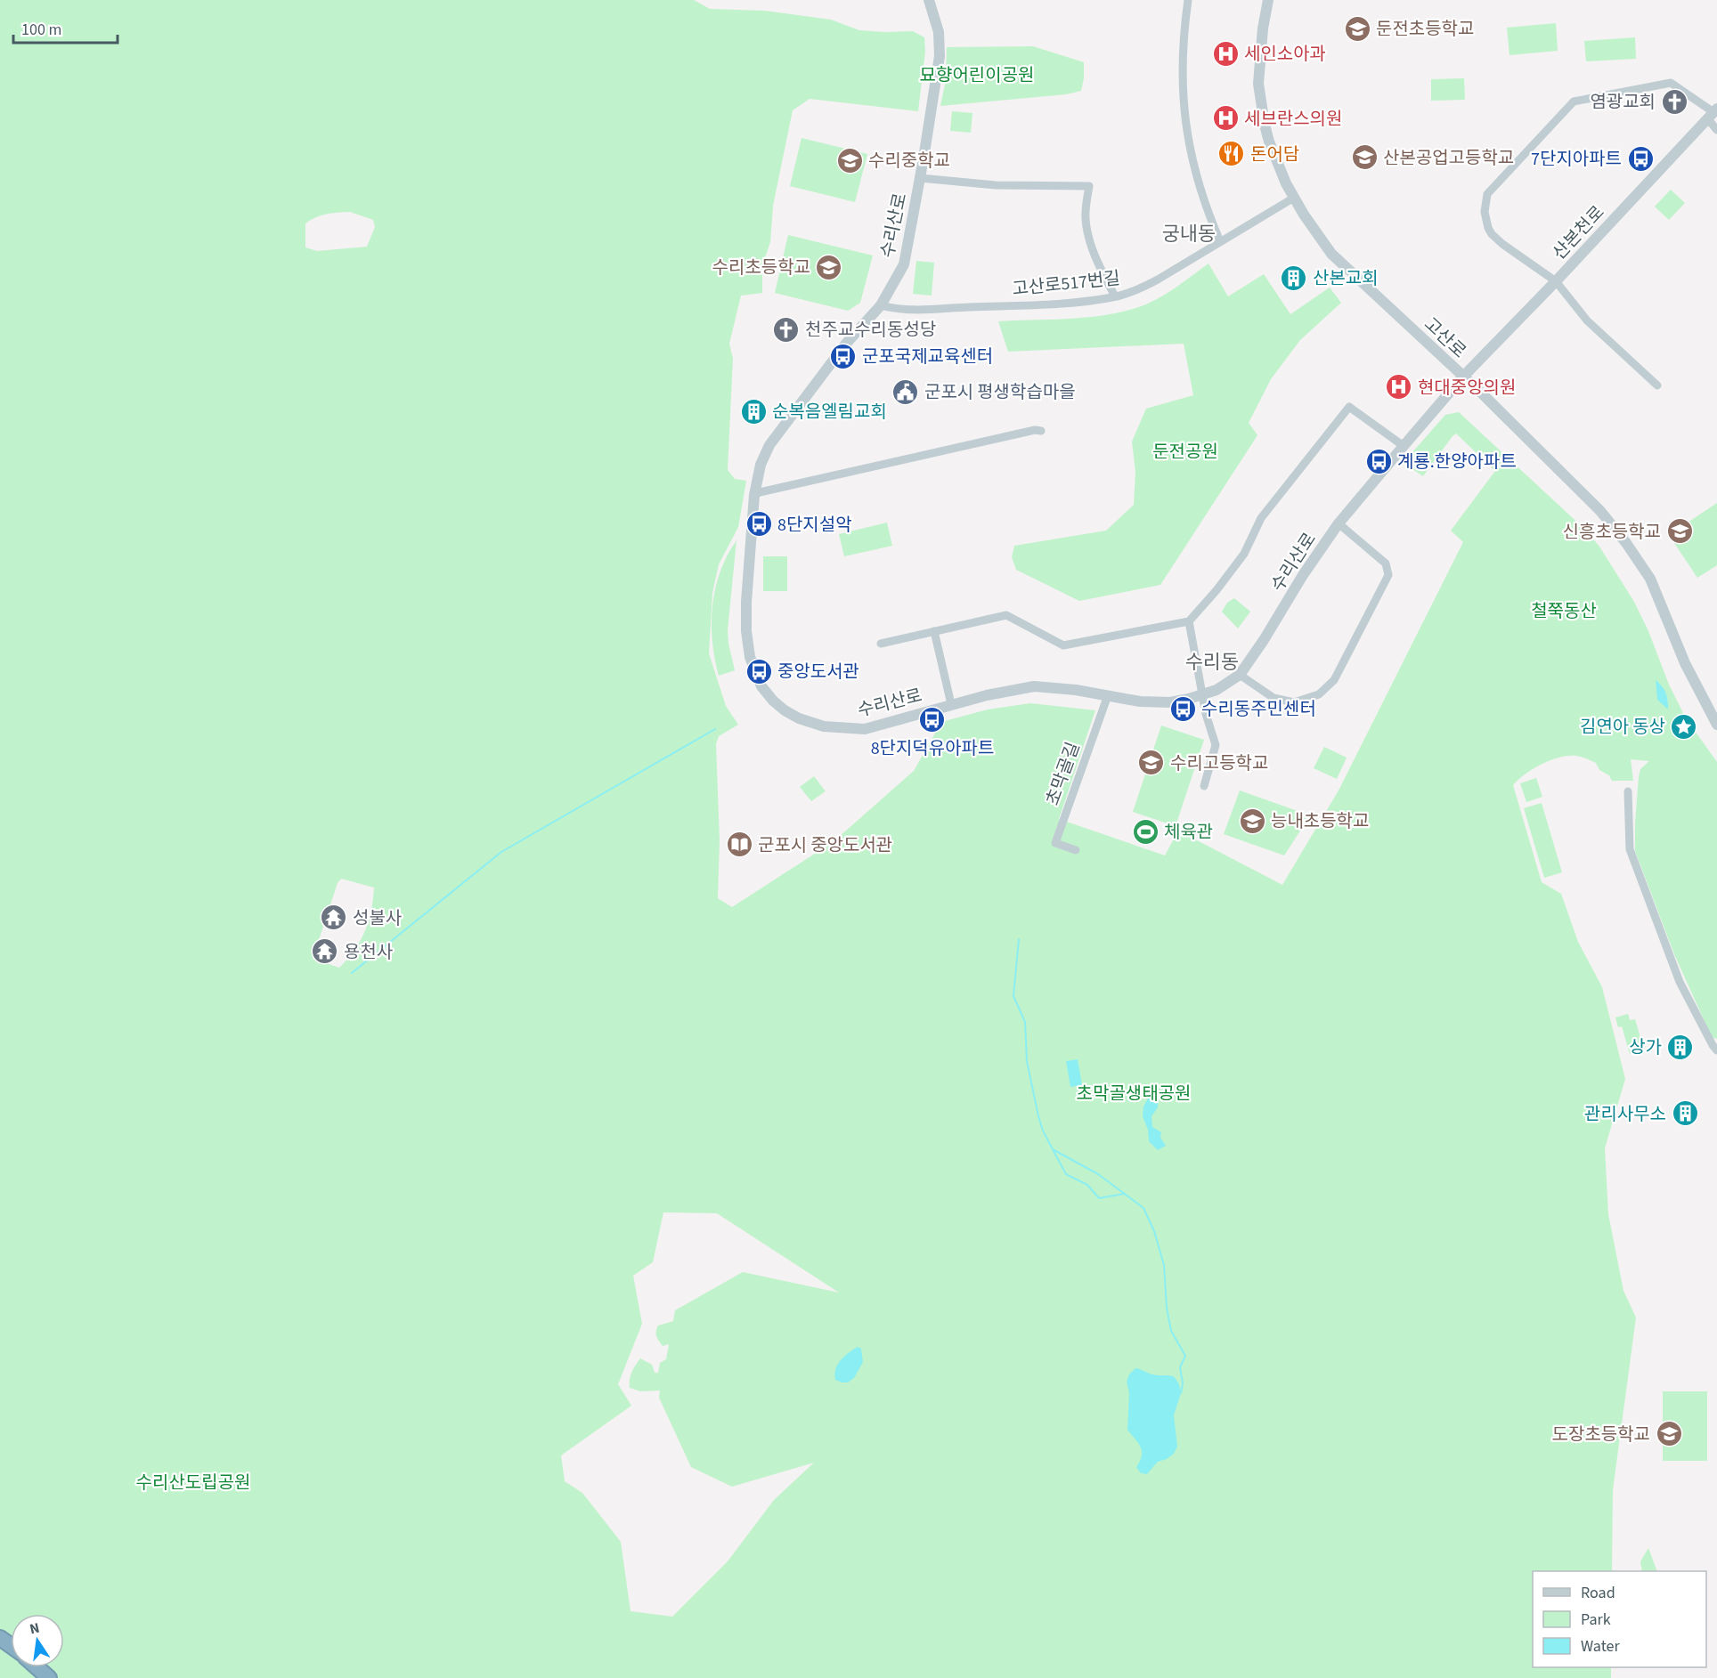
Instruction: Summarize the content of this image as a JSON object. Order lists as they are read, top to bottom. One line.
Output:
{"streets":{"street":["수리산로","산본천로","고산로517번길","고산로","초막골길"]},"crossings":[["수리산로","산본천로"],["수리산로","고산로517번길"],["수리산로","고산로"],["수리산로","초막골길"],["산본천로","고산로"],["고산로517번길","고산로"]],"districts":["궁내동","수리동"],"parks":["묘향어린이공원","둔전공원","철쭉동산","초막골생태공원","수리산도립공원"],"places":{"school or university":["둔전초등학교","산본공업고등학교","수리중학교","수리초등학교","신흥초등학교","수리고등학교","능내초등학교","도장초등학교"],"hospital":["세인소아과","세브란스의원","현대중앙의원"],"church":["염광교회","천주교수리동성당"],"restaurant":["돈어담"],"bus stop":["7단지아파트","군포국제교육센터","계룡.한양아파트","8단지설악","중앙도서관","수리동주민센터","8단지덕유아파트"],"building":["산본교회","순복음엘림교회","상가","관리사무소"],"public building":["군포시 평생학습마을"],"place":["김연아 동상"],"sports":["체육관"],"library":["군포시 중앙도서관"],"temple":["성불사","용천사"]},"legend":["Road","Park","Water"],"scale_bar":"100 m","north":"top"}
